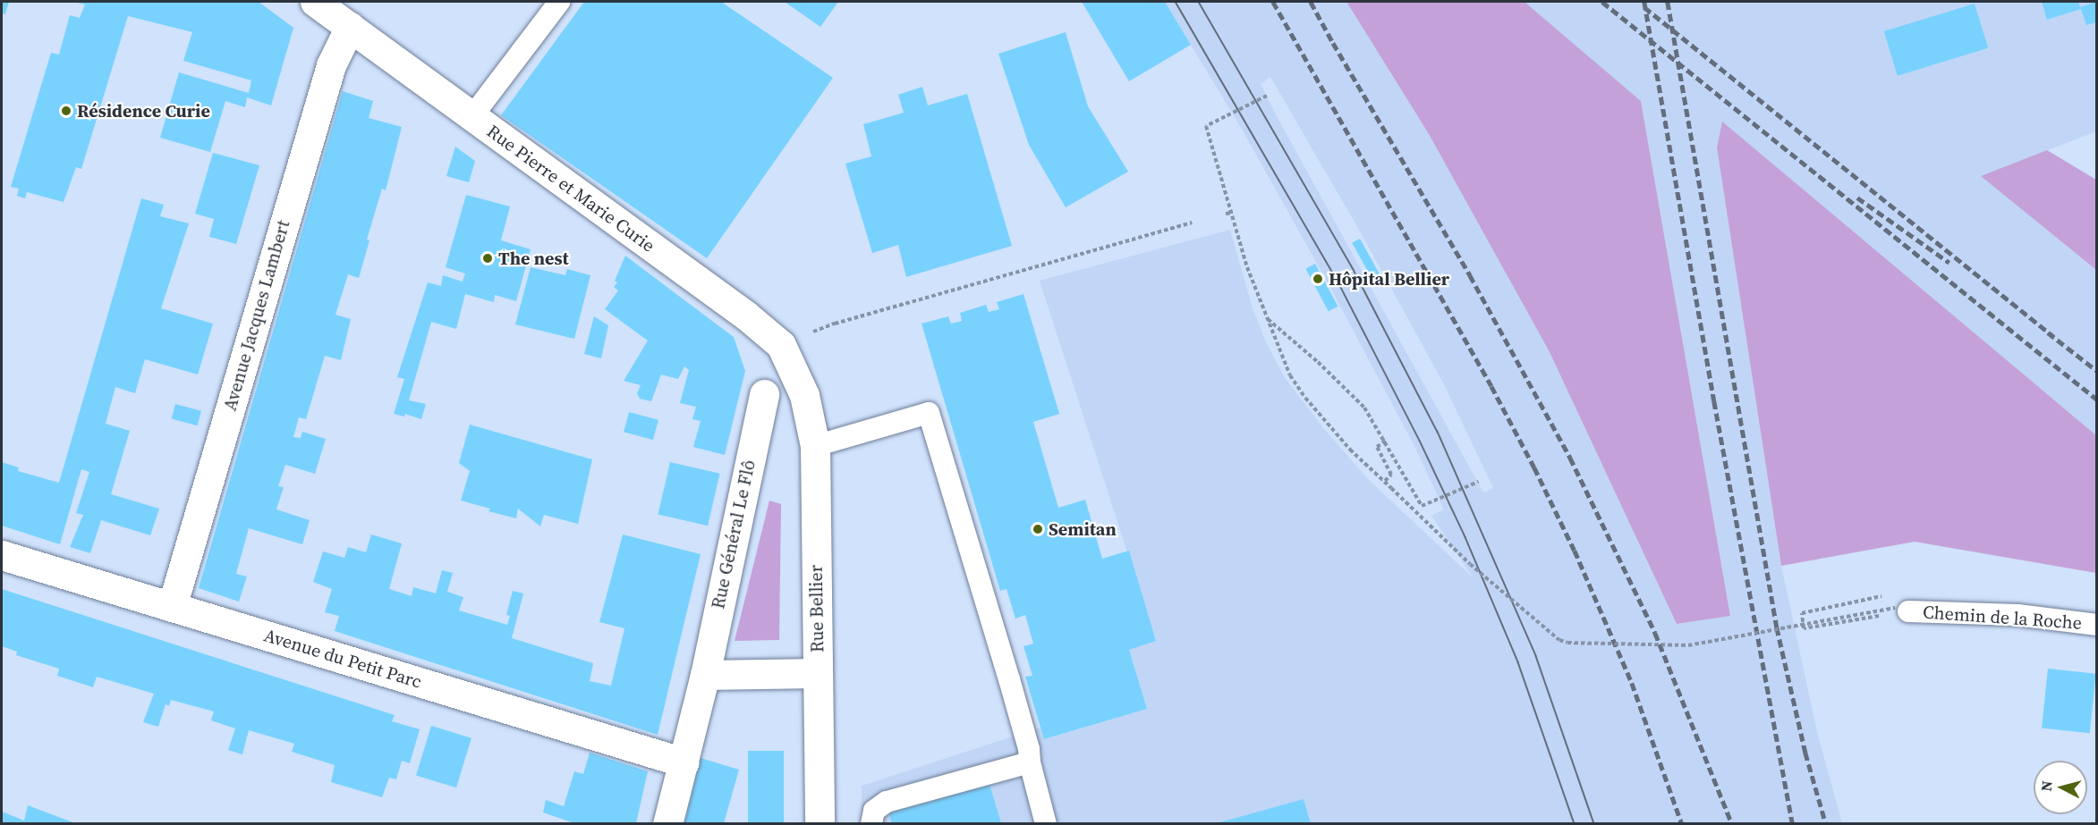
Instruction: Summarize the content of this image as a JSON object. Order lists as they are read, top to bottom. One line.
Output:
{"streets":{"street":["Rue Pierre et Marie Curie","Avenue Jacques Lambert","Rue Général Le Flô","Rue Bellier","Avenue du Petit Parc"],"lane":["Chemin de la Roche"]},"crossings":[["Rue Pierre et Marie Curie","Avenue Jacques Lambert"],["Rue Pierre et Marie Curie","Rue Bellier"],["Avenue Jacques Lambert","Avenue du Petit Parc"],["Rue Général Le Flô","Avenue du Petit Parc"]],"places":["Résidence Curie","The nest","Hôpital Bellier","Semitan"],"north":"left"}
